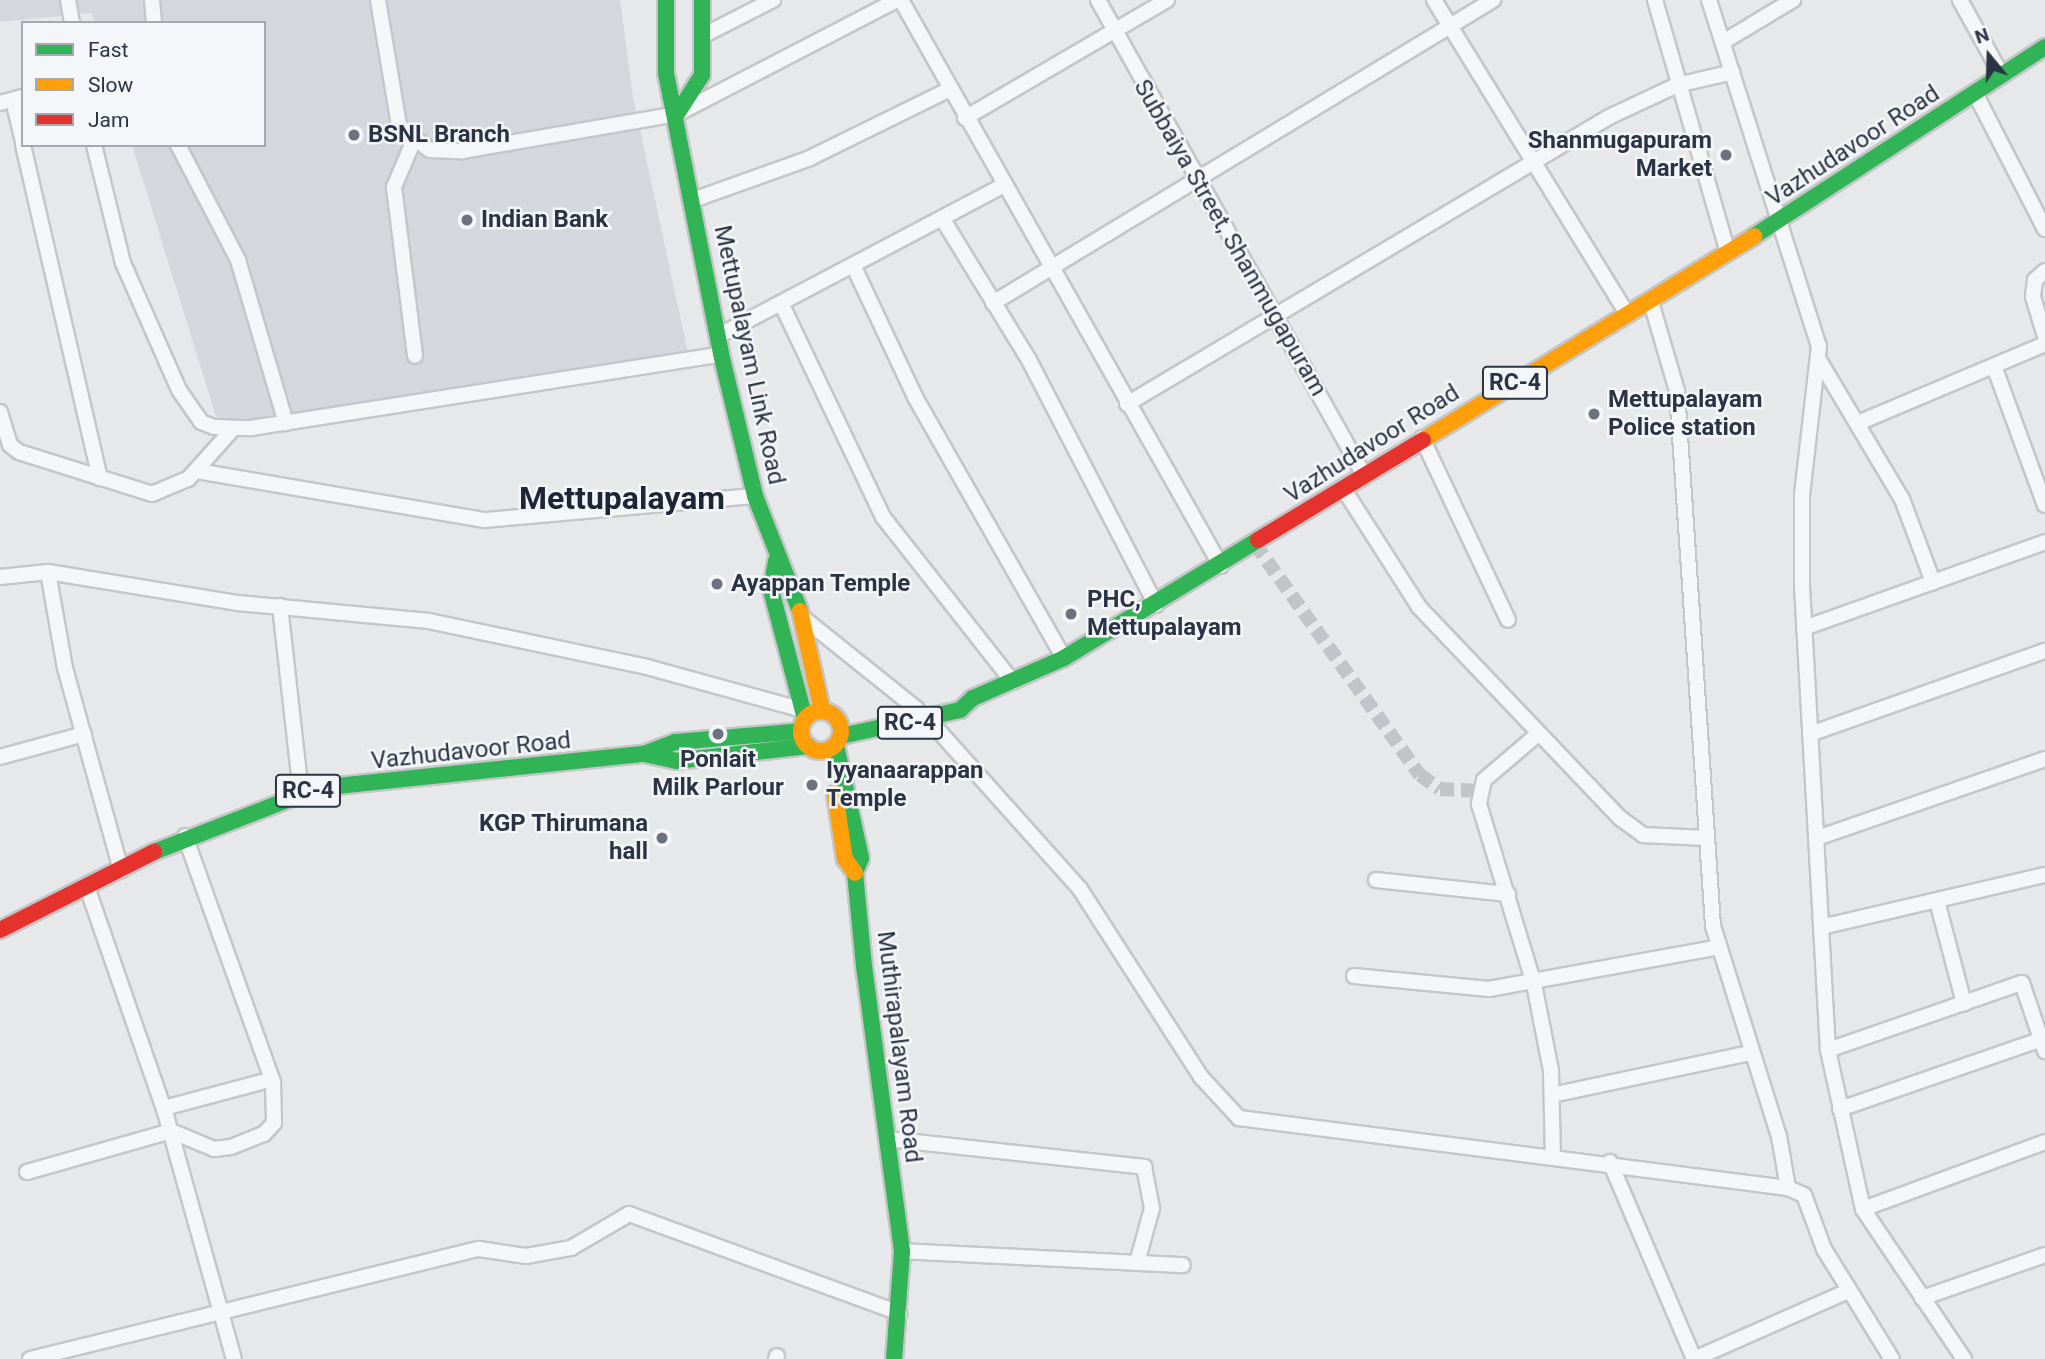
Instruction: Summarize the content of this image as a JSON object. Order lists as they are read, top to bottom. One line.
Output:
{"streets":{"main road":["Vazhudavoor Road","Mettupalayam Link Road","RC-4","Muthirapalayam Road"],"street":["Subbaiya Street, Shanmugapuram"]},"crossings":[["Vazhudavoor Road","Subbaiya Street, Shanmugapuram"],["Vazhudavoor Road","Muthirapalayam Road"]],"districts":["Mettupalayam"],"places":["BSNL Branch","Shanmugapuram Market","Indian Bank","Mettupalayam Police station","Ayappan Temple","PHC, Mettupalayam","Ponlait Milk Parlour","Iyyanaarappan Temple","KGP Thirumana hall"],"legend":["Fast","Slow","Jam"],"north":"top"}
